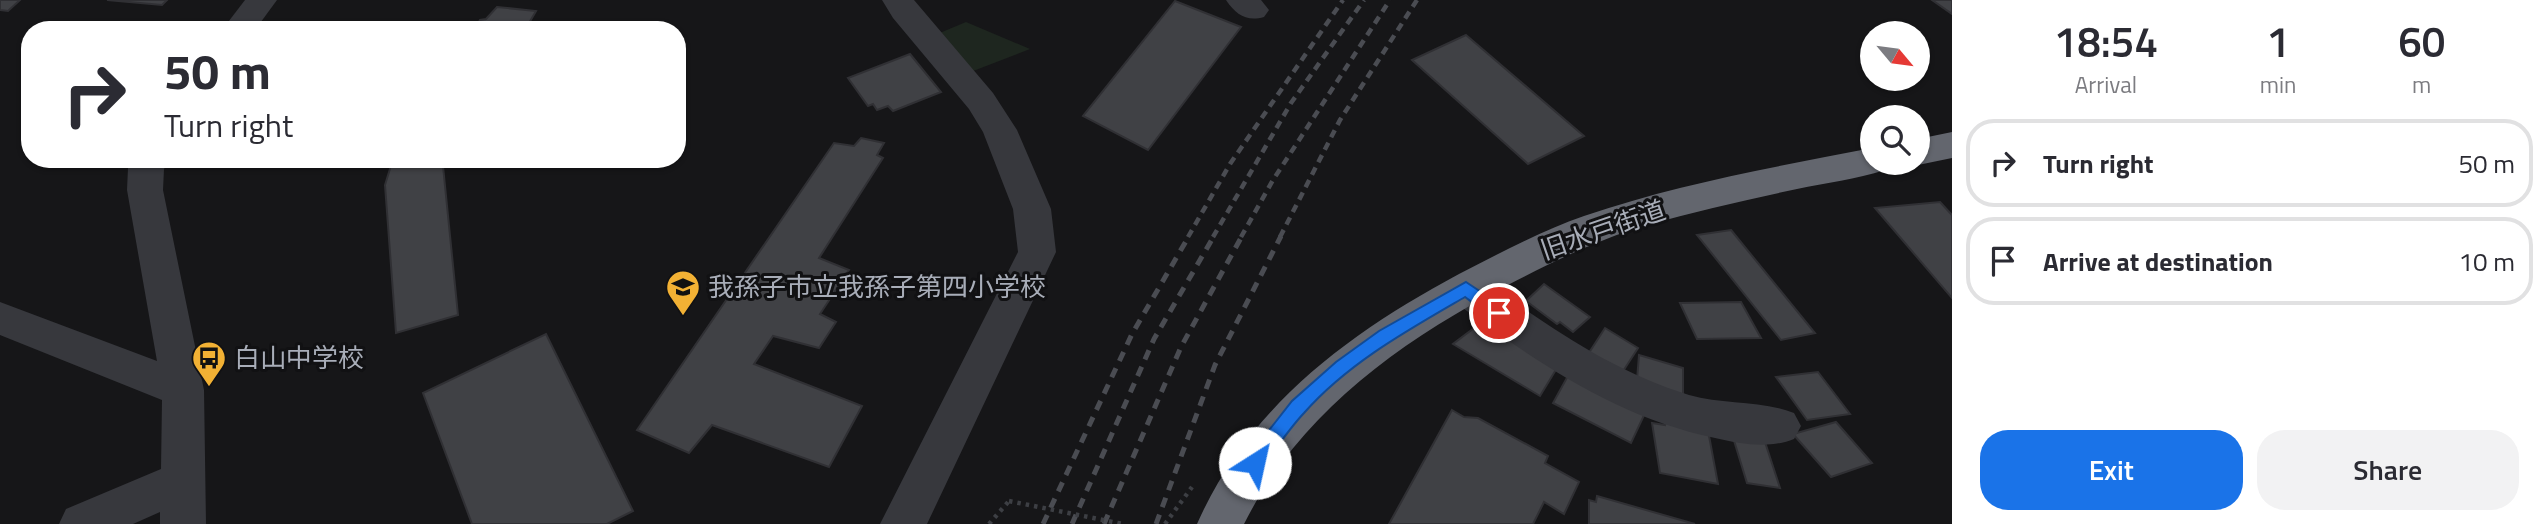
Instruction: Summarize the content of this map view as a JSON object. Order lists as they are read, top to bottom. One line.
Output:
{"streets":{"highway":["旧水戸街道"]},"places":{"school or university":["我孫子市立我孫子第四小学校"],"bus stop":["白山中学校"]},"north":"bottom right","page":{"eta":["18:54","Arrival","1","min","60","m"],"turn":["50 m","Turn right"],"list":[{"name":"Turn right","value":"50 m"},{"name":"Arrive at destination","value":"10 m"}],"buttons":["Exit","Share"]}}
